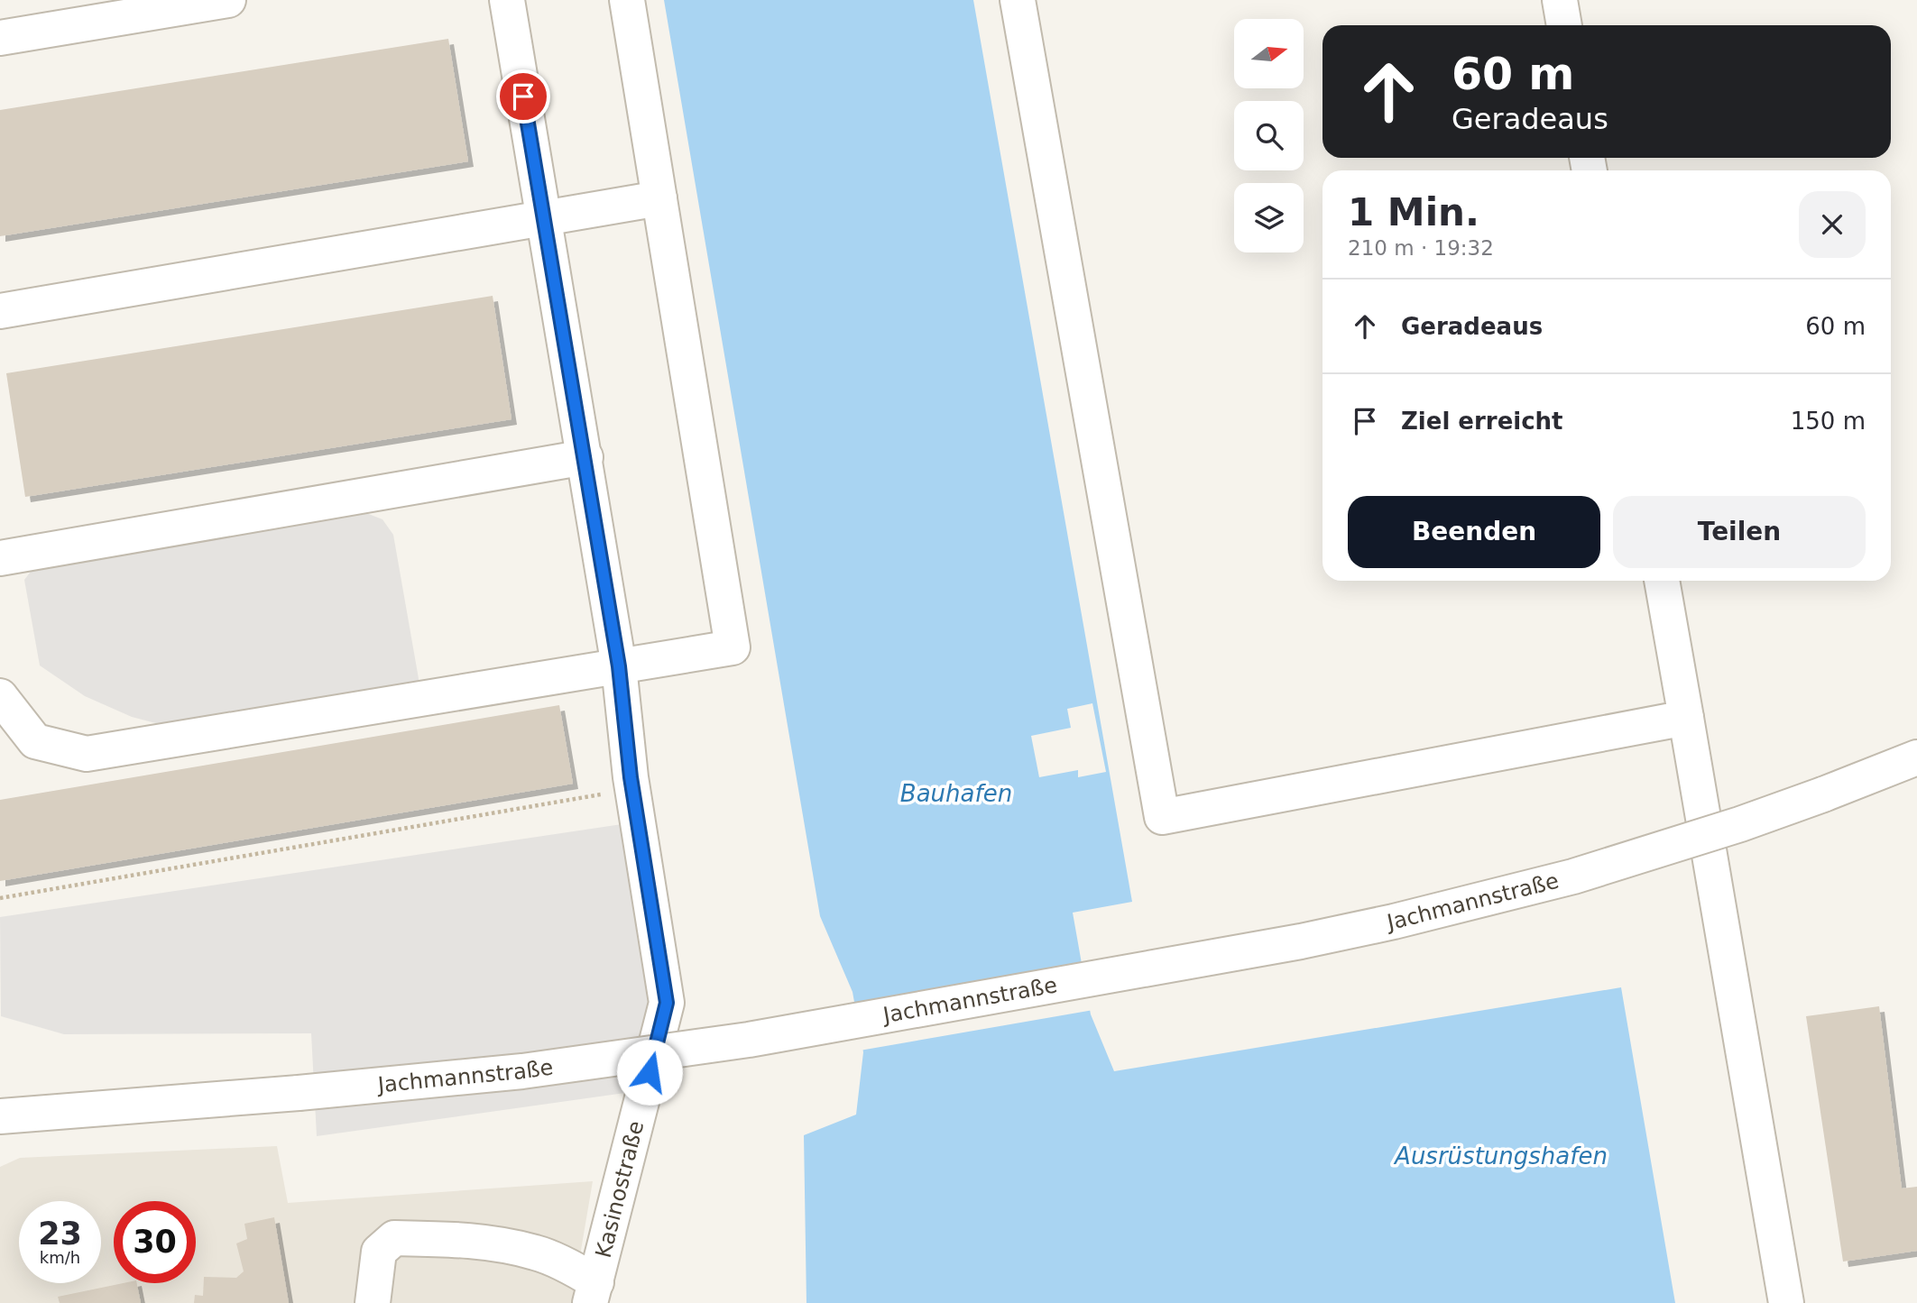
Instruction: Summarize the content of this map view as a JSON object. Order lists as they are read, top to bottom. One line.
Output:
{"streets":{"street":["Jachmannstraße","Kasinostraße"]},"water":["Bauhafen","Ausrüstungshafen"],"north":"right","page":{"turn":["60 m","Geradeaus"],"heading":["1 Min.","210 m · 19:32"],"list":[{"name":"Geradeaus","value":"60 m"},{"name":"Ziel erreicht","value":"150 m"}],"buttons":["Beenden","Teilen"],"speed":"23 km/h","limit":"30"}}
